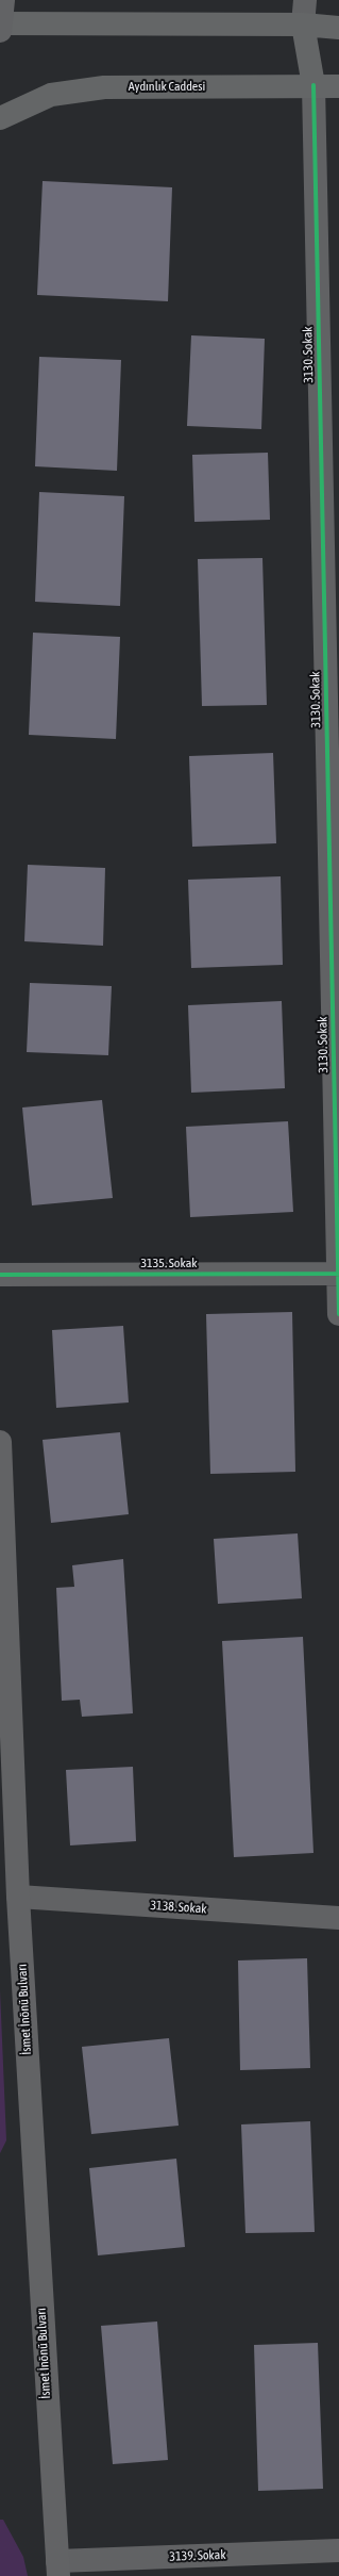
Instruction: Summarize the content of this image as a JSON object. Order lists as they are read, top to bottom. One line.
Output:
{"streets":{"main road":["Aydınlık Caddesi","İsmet İnönü Bulvarı"],"street":["3130. Sokak","3135. Sokak","3138. Sokak","3139. Sokak"]},"crossings":[["Aydınlık Caddesi","3130. Sokak"],["3130. Sokak","3135. Sokak"],["3138. Sokak","İsmet İnönü Bulvarı"],["İsmet İnönü Bulvarı","3139. Sokak"]]}
